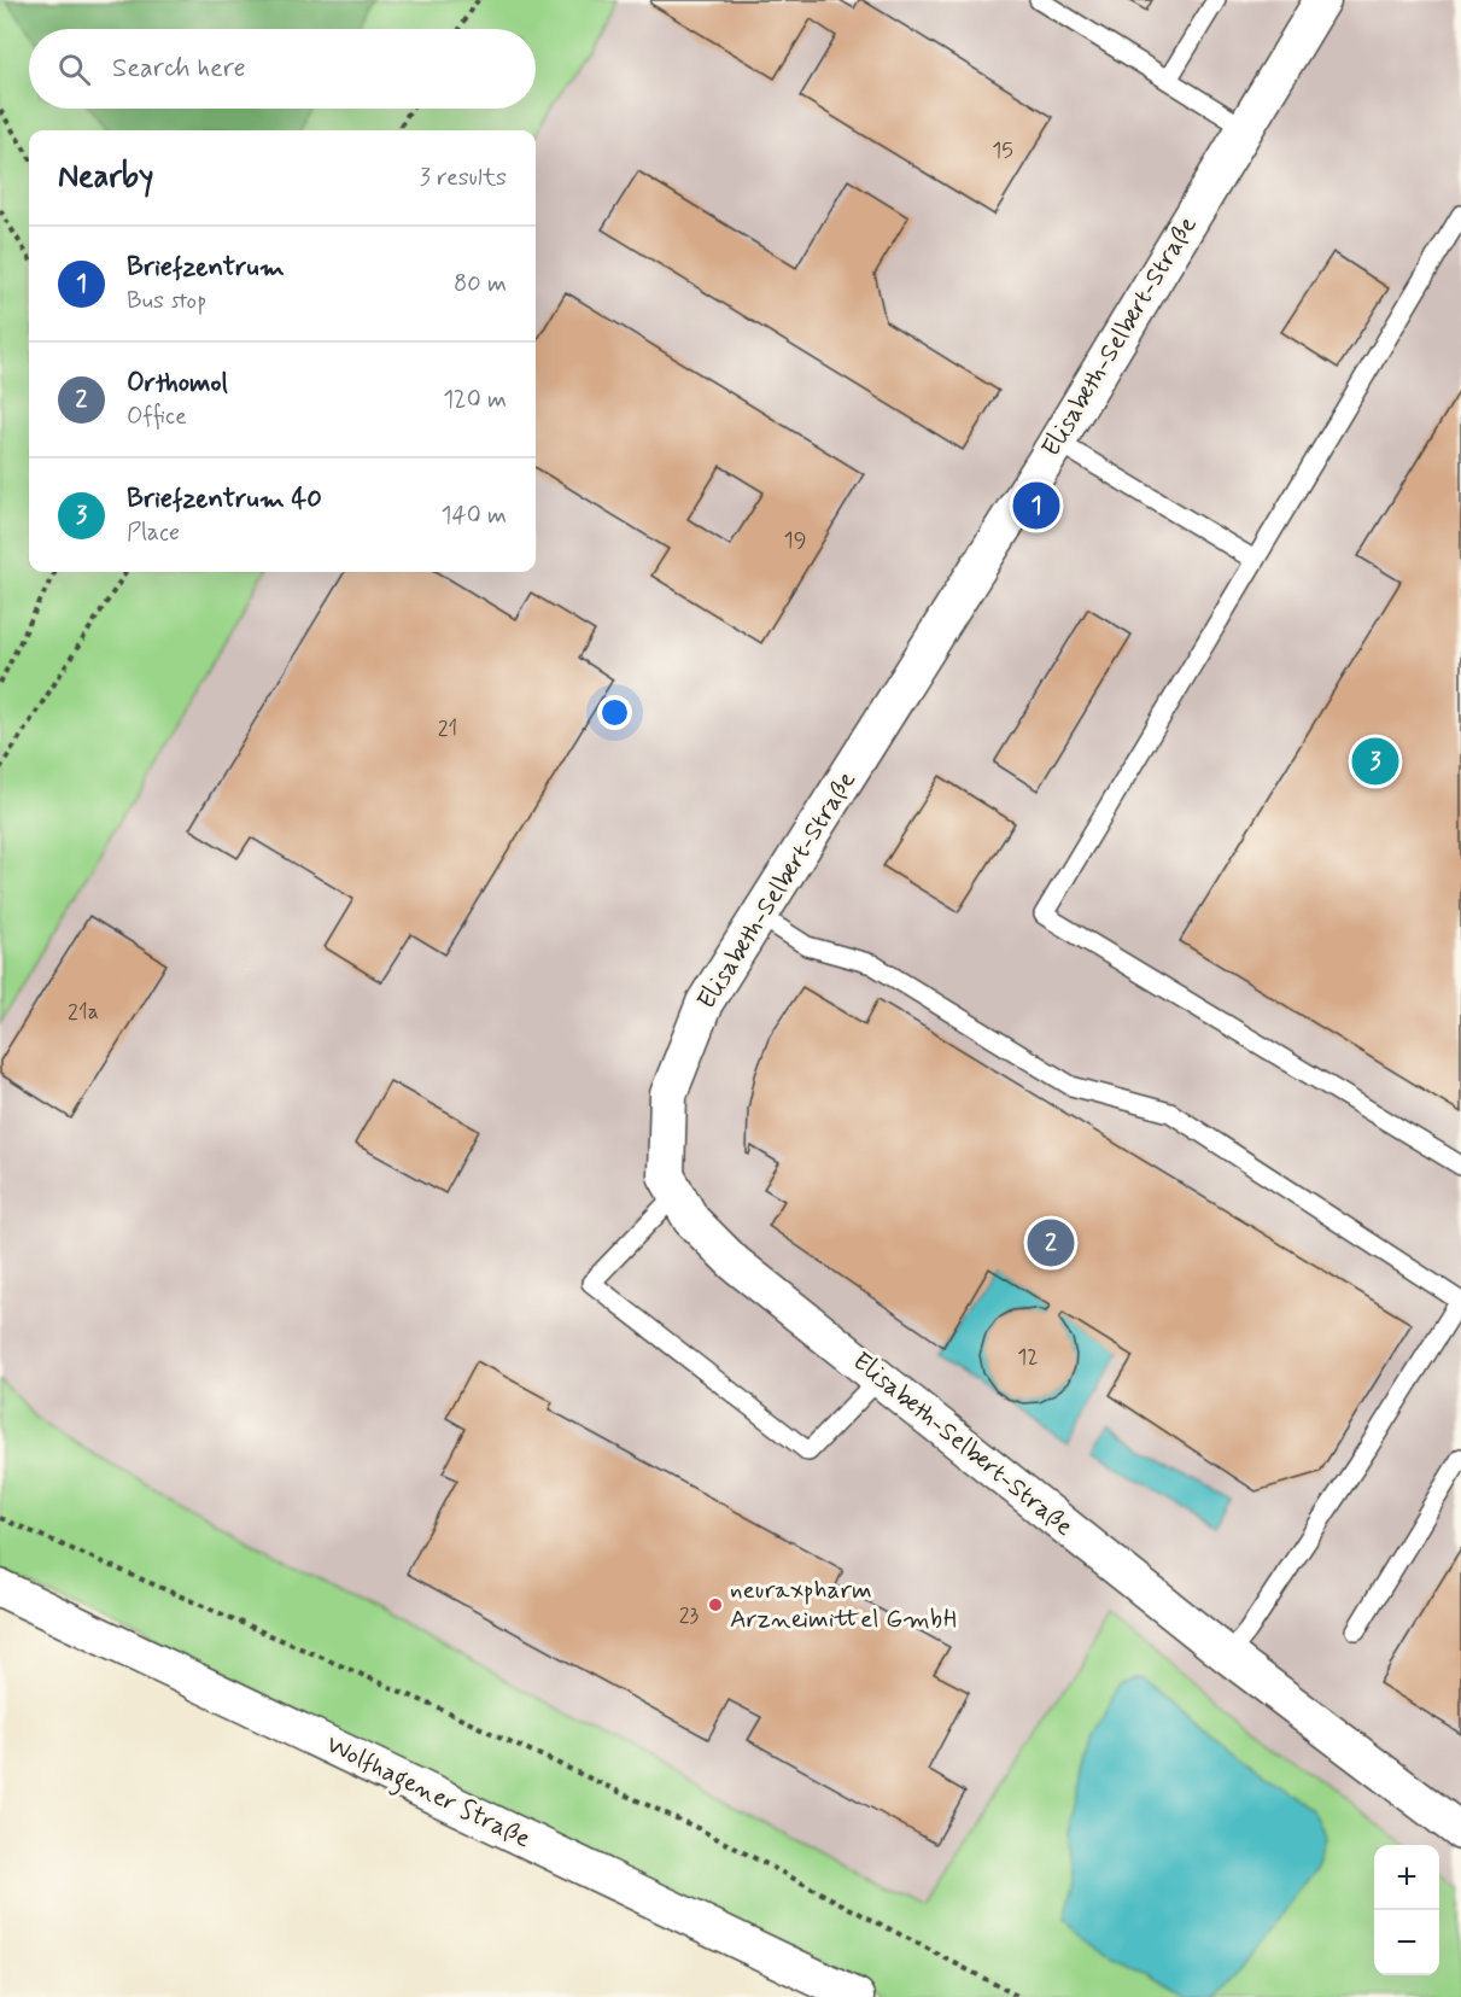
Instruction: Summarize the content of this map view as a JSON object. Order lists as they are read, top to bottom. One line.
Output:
{"streets":{"street":["Elisabeth-Selbert-Straße","Wolfhagener Straße"]},"places":["neuraxpharm Arzneimittel GmbH"],"house_numbers":["15","19","21","21a","12","23"],"page":{"search":"Search here","heading":["Nearby","3 results"],"list":[{"mark":"1","name":"Briefzentrum","note":"Bus stop","value":"80 m"},{"mark":"2","name":"Orthomol","note":"Office","value":"120 m"},{"mark":"3","name":"Briefzentrum 40","note":"Place","value":"140 m"}],"pins":["1","3","2"],"map_buttons":["+","−"]}}
